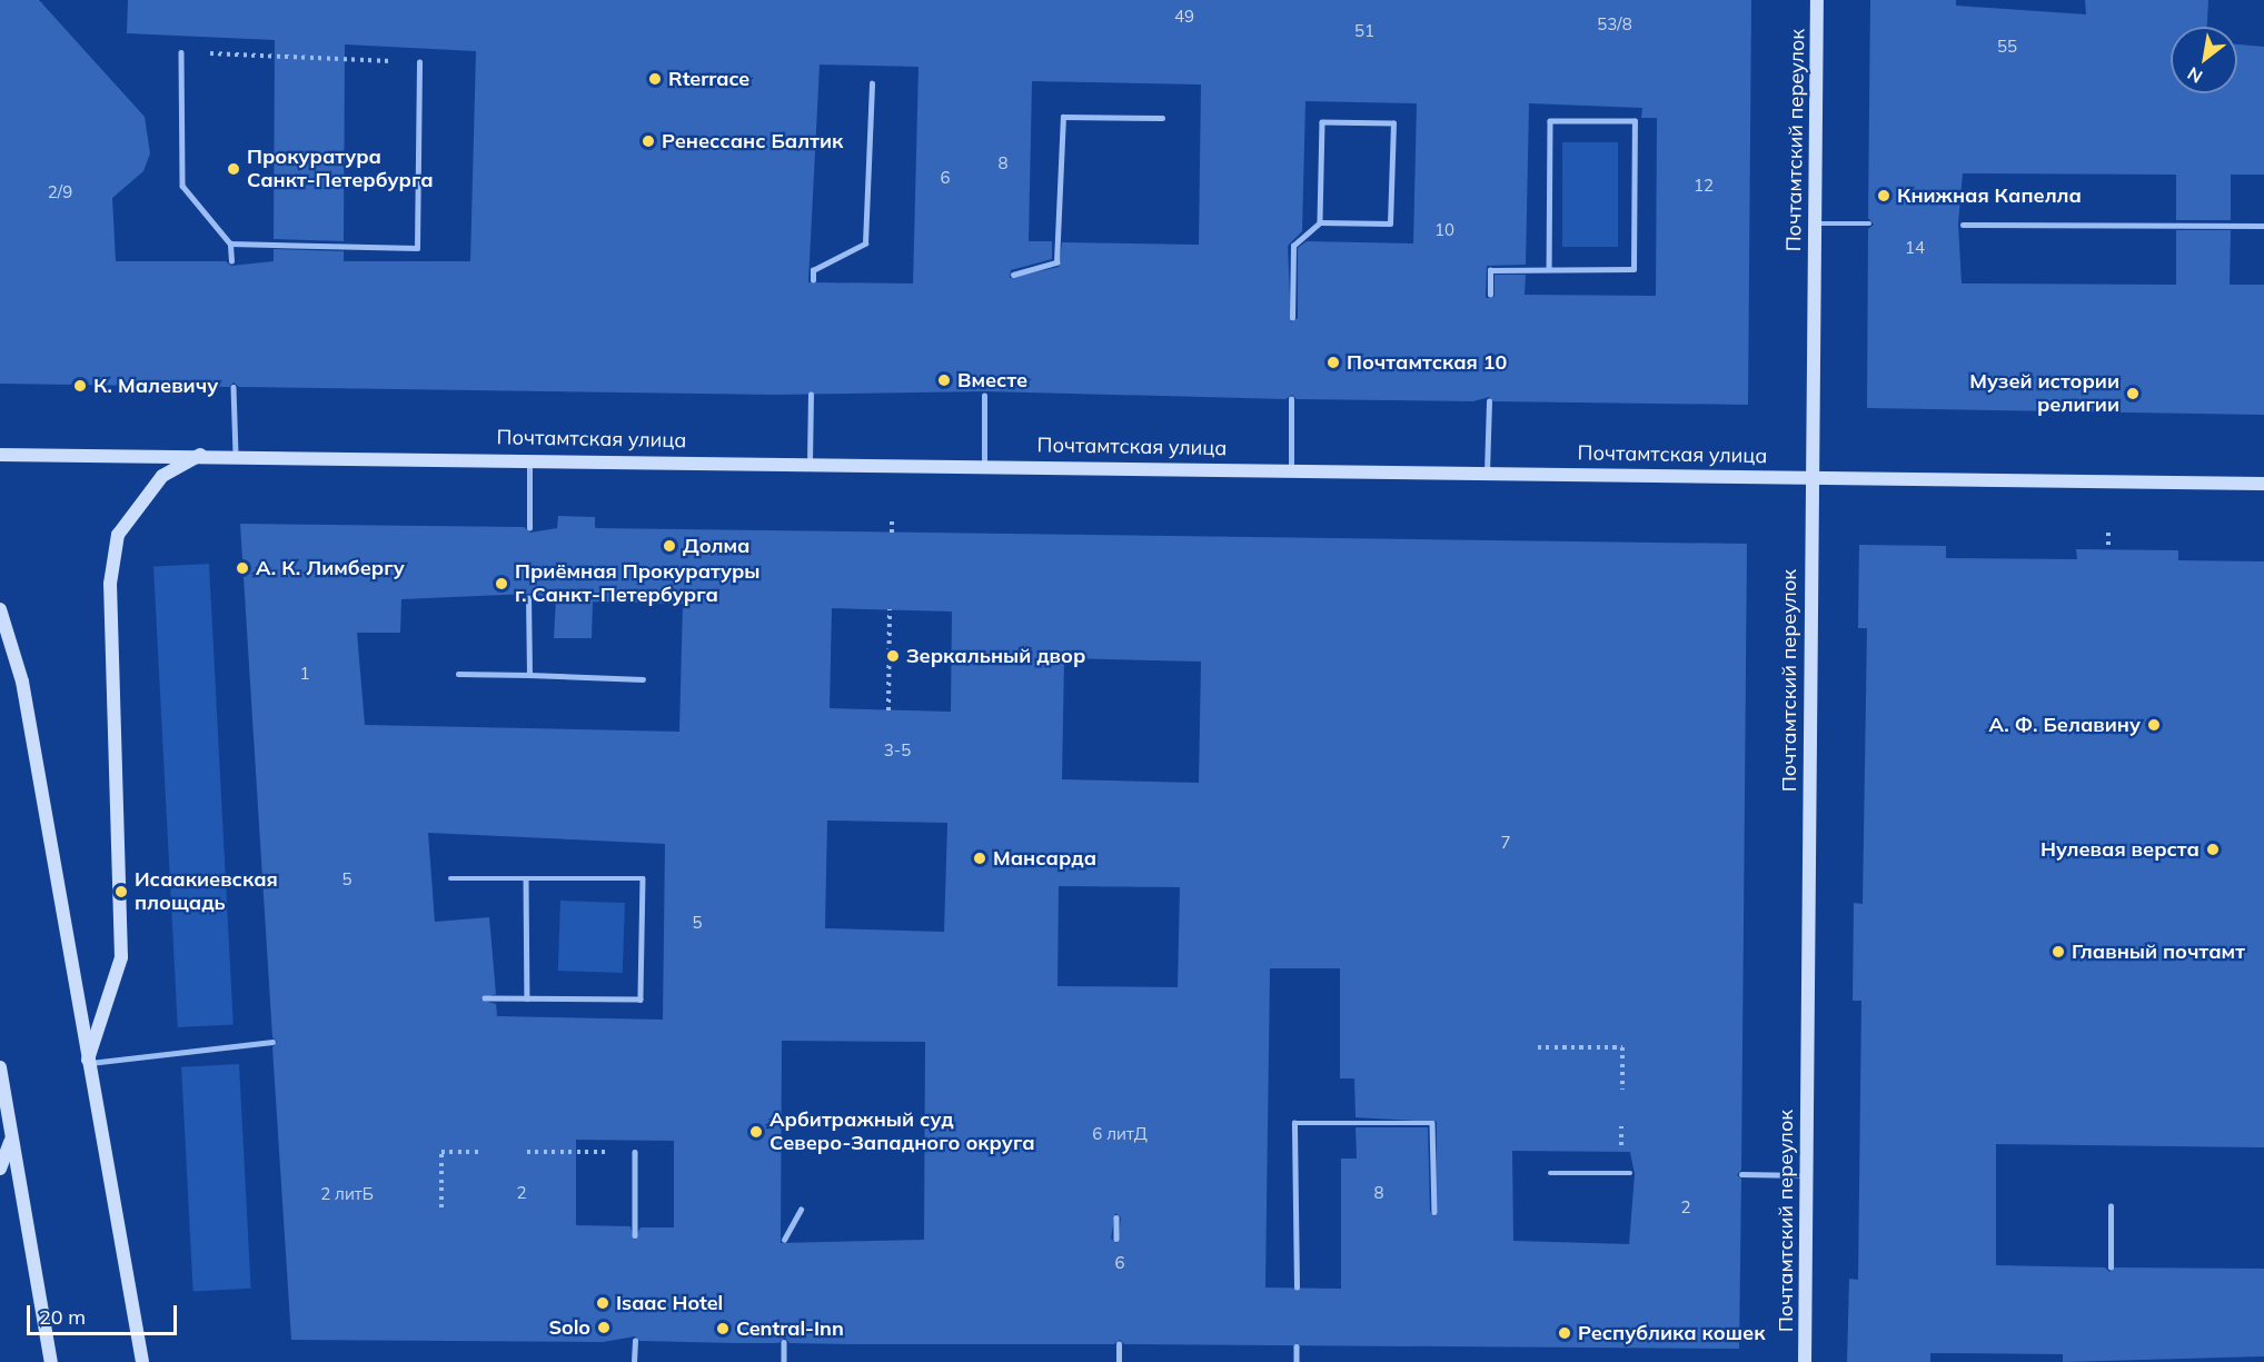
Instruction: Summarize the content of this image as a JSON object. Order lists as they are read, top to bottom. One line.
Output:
{"streets":{"street":["Почтамтский переулок","Почтамтская улица"]},"crossings":[["Почтамтский переулок","Почтамтская улица"]],"places":["Rterrace","Ренессанс Балтик","Прокуратура Санкт-Петербурга","Книжная Капелла","Почтамтская 10","Вместе","К. Малевичу","Музей истории религии","Долма","А. К. Лимбергу","Приёмная Прокуратуры г. Санкт-Петербурга","Зеркальный двор","А. Ф. Белавину","Нулевая верста","Мансарда","Исаакиевская площадь","Главный почтамт","Арбитражный суд Северо-Западного округа","Isaac Hotel","Solo","Central-Inn","Республика кошек"],"house_numbers":["49","53/8","51","55","8","6","12","2/9","10","14","1","3-5","7","5","5","6 литД","2","8","2 литБ","2","6"],"scale_bar":"20 m","north":"bottom left"}
